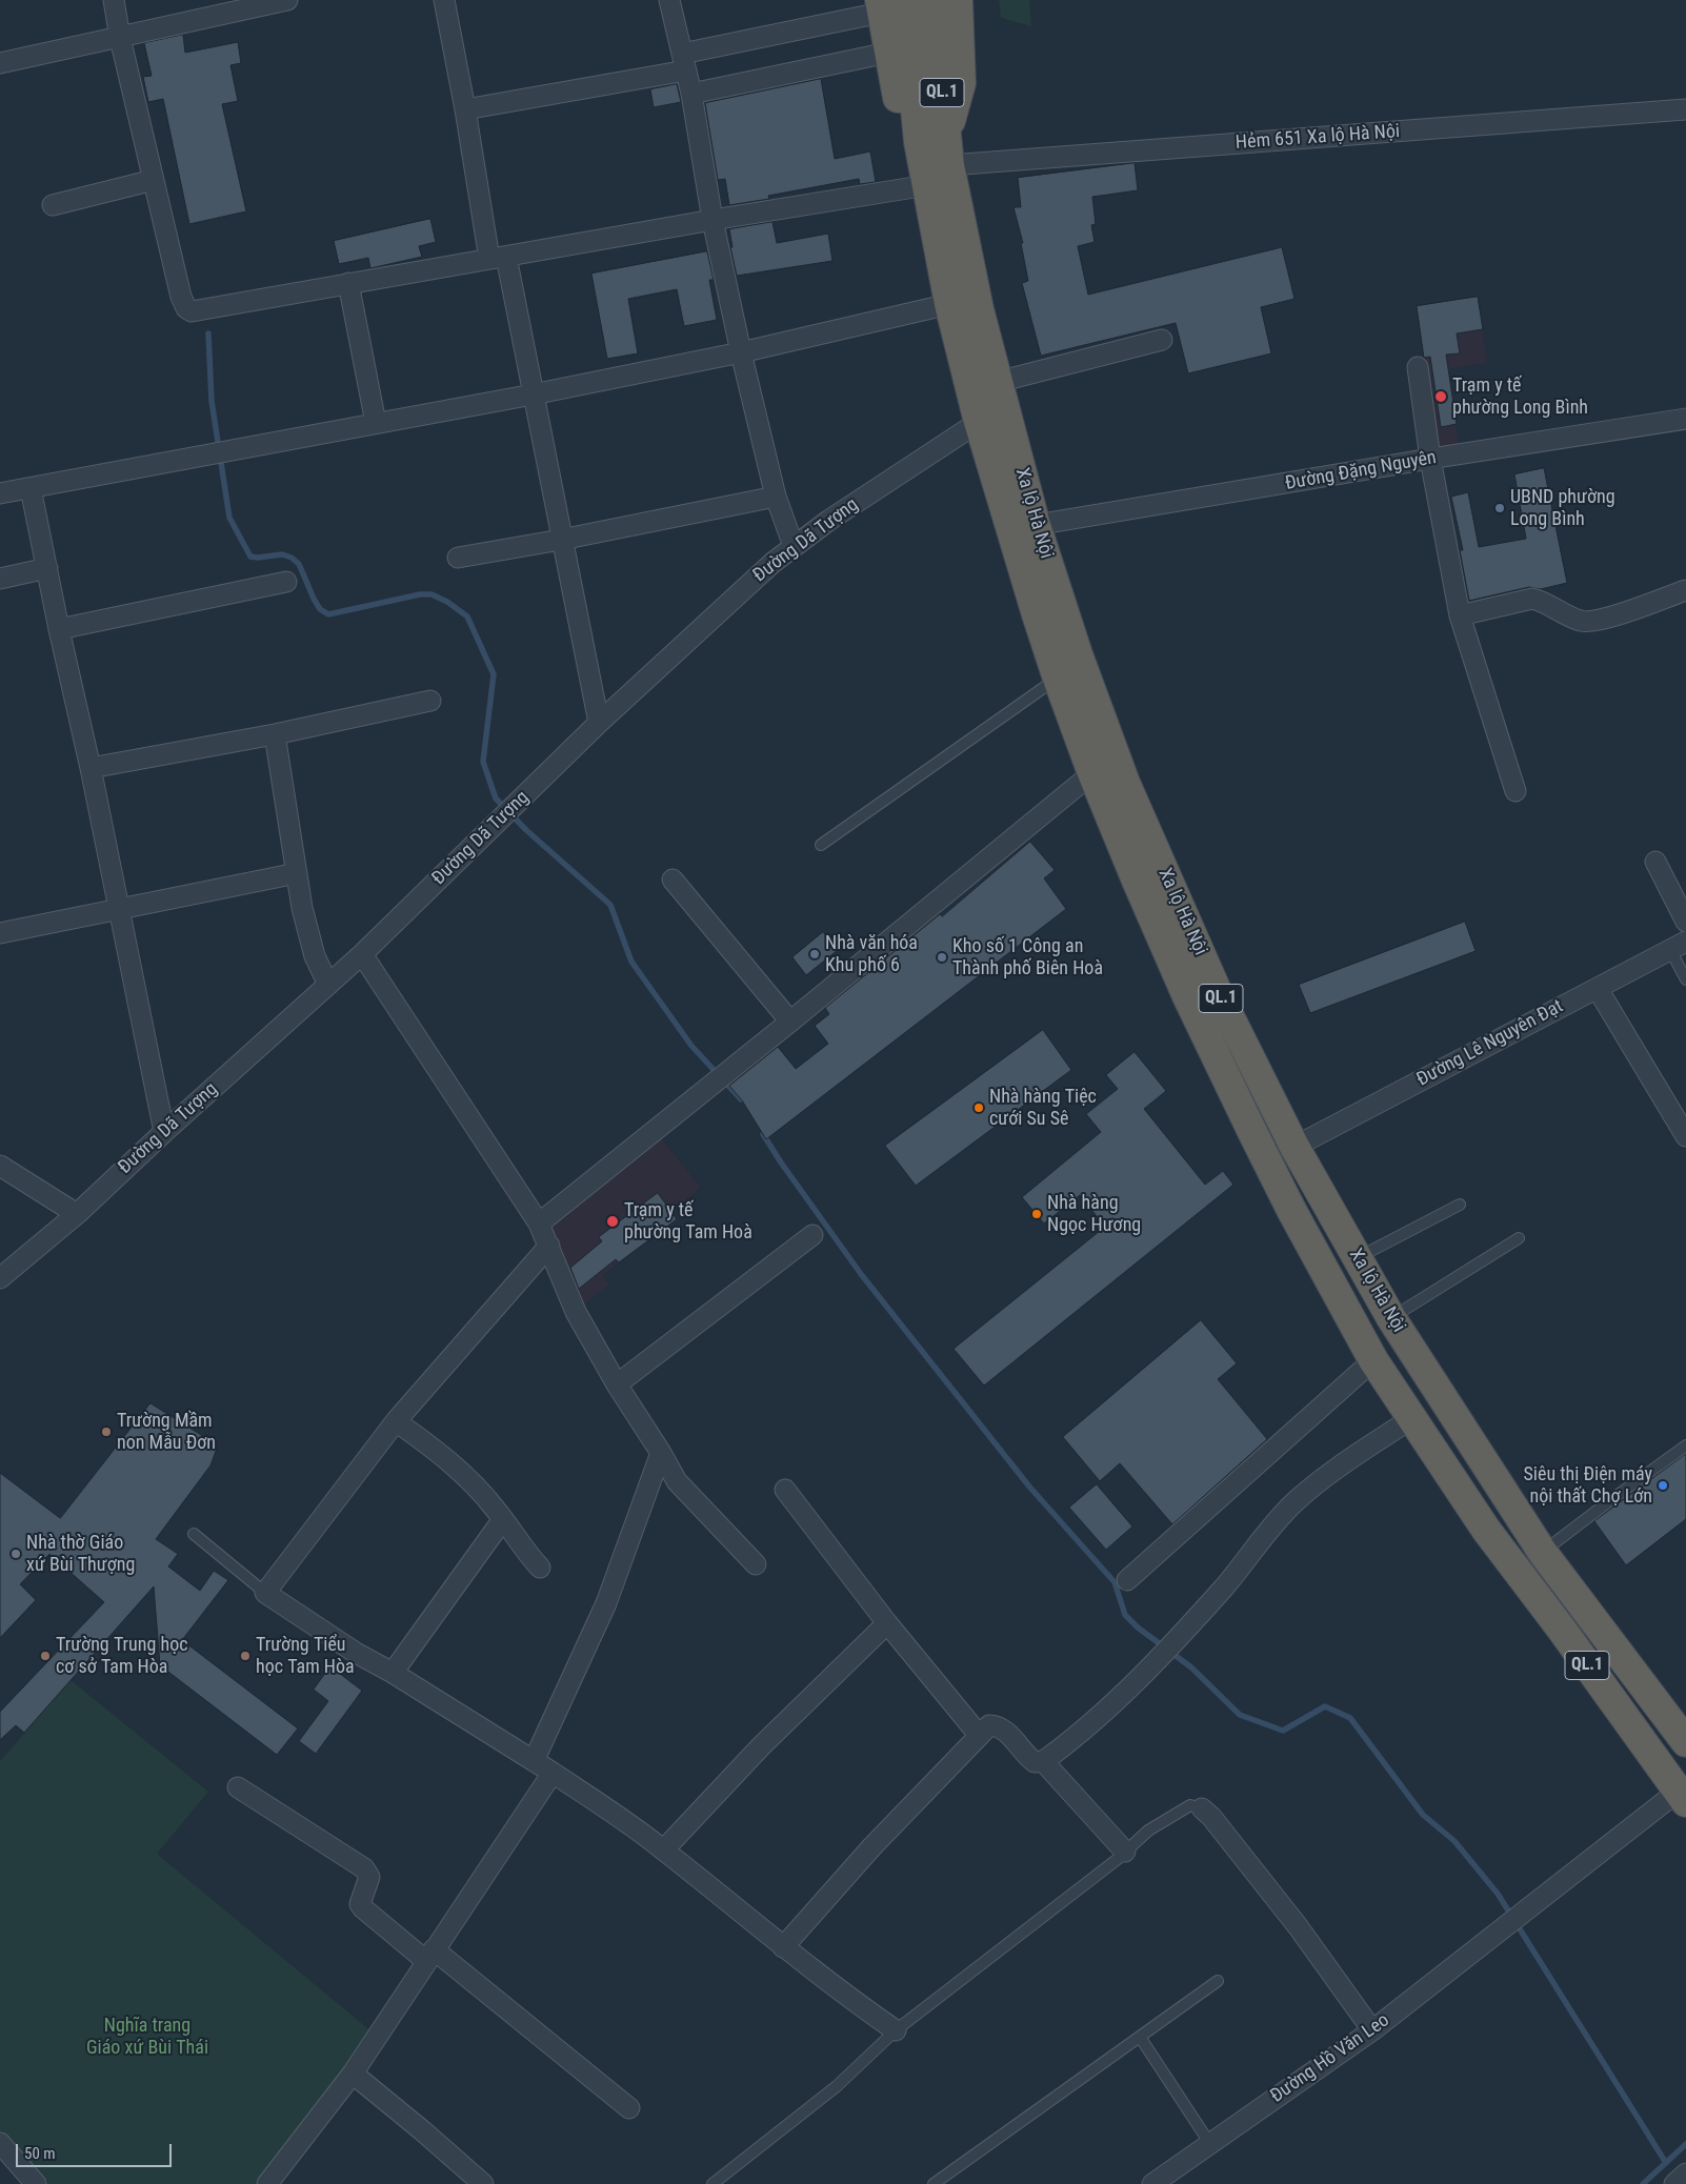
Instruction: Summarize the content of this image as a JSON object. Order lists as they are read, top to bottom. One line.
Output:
{"streets":{"highway":["QL.1","Xa lộ Hà Nội"],"street":["Hẻm 651 Xa lộ Hà Nội","Đường Đặng Nguyên","Đường Dã Tượng","Đường Lê Nguyên Đạt","Đường Hồ Văn Leo"]},"crossings":[["QL.1","Xa lộ Hà Nội"],["Hẻm 651 Xa lộ Hà Nội","Xa lộ Hà Nội"],["Đường Đặng Nguyên","Xa lộ Hà Nội"],["Xa lộ Hà Nội","Đường Dã Tượng"],["Xa lộ Hà Nội","Đường Lê Nguyên Đạt"],["Xa lộ Hà Nội","Đường Hồ Văn Leo"]],"parks":["Nghĩa trang Giáo xứ Bùi Thái"],"places":["Trạm y tế phường Long Bình","UBND phường Long Bình","Nhà văn hóa Khu phố 6","Kho số 1 Công an Thành phố Biên Hoà","Nhà hàng Tiệc cưới Su Sê","Nhà hàng Ngọc Hương","Trạm y tế phường Tam Hoà","Trường Mầm non Mẫu Đơn","Siêu thị Điện máy nội thất Chợ Lớn","Nhà thờ Giáo xứ Bùi Thượng","Trường Trung học cơ sở Tam Hòa","Trường Tiểu học Tam Hòa"],"scale_bar":"50 m"}
